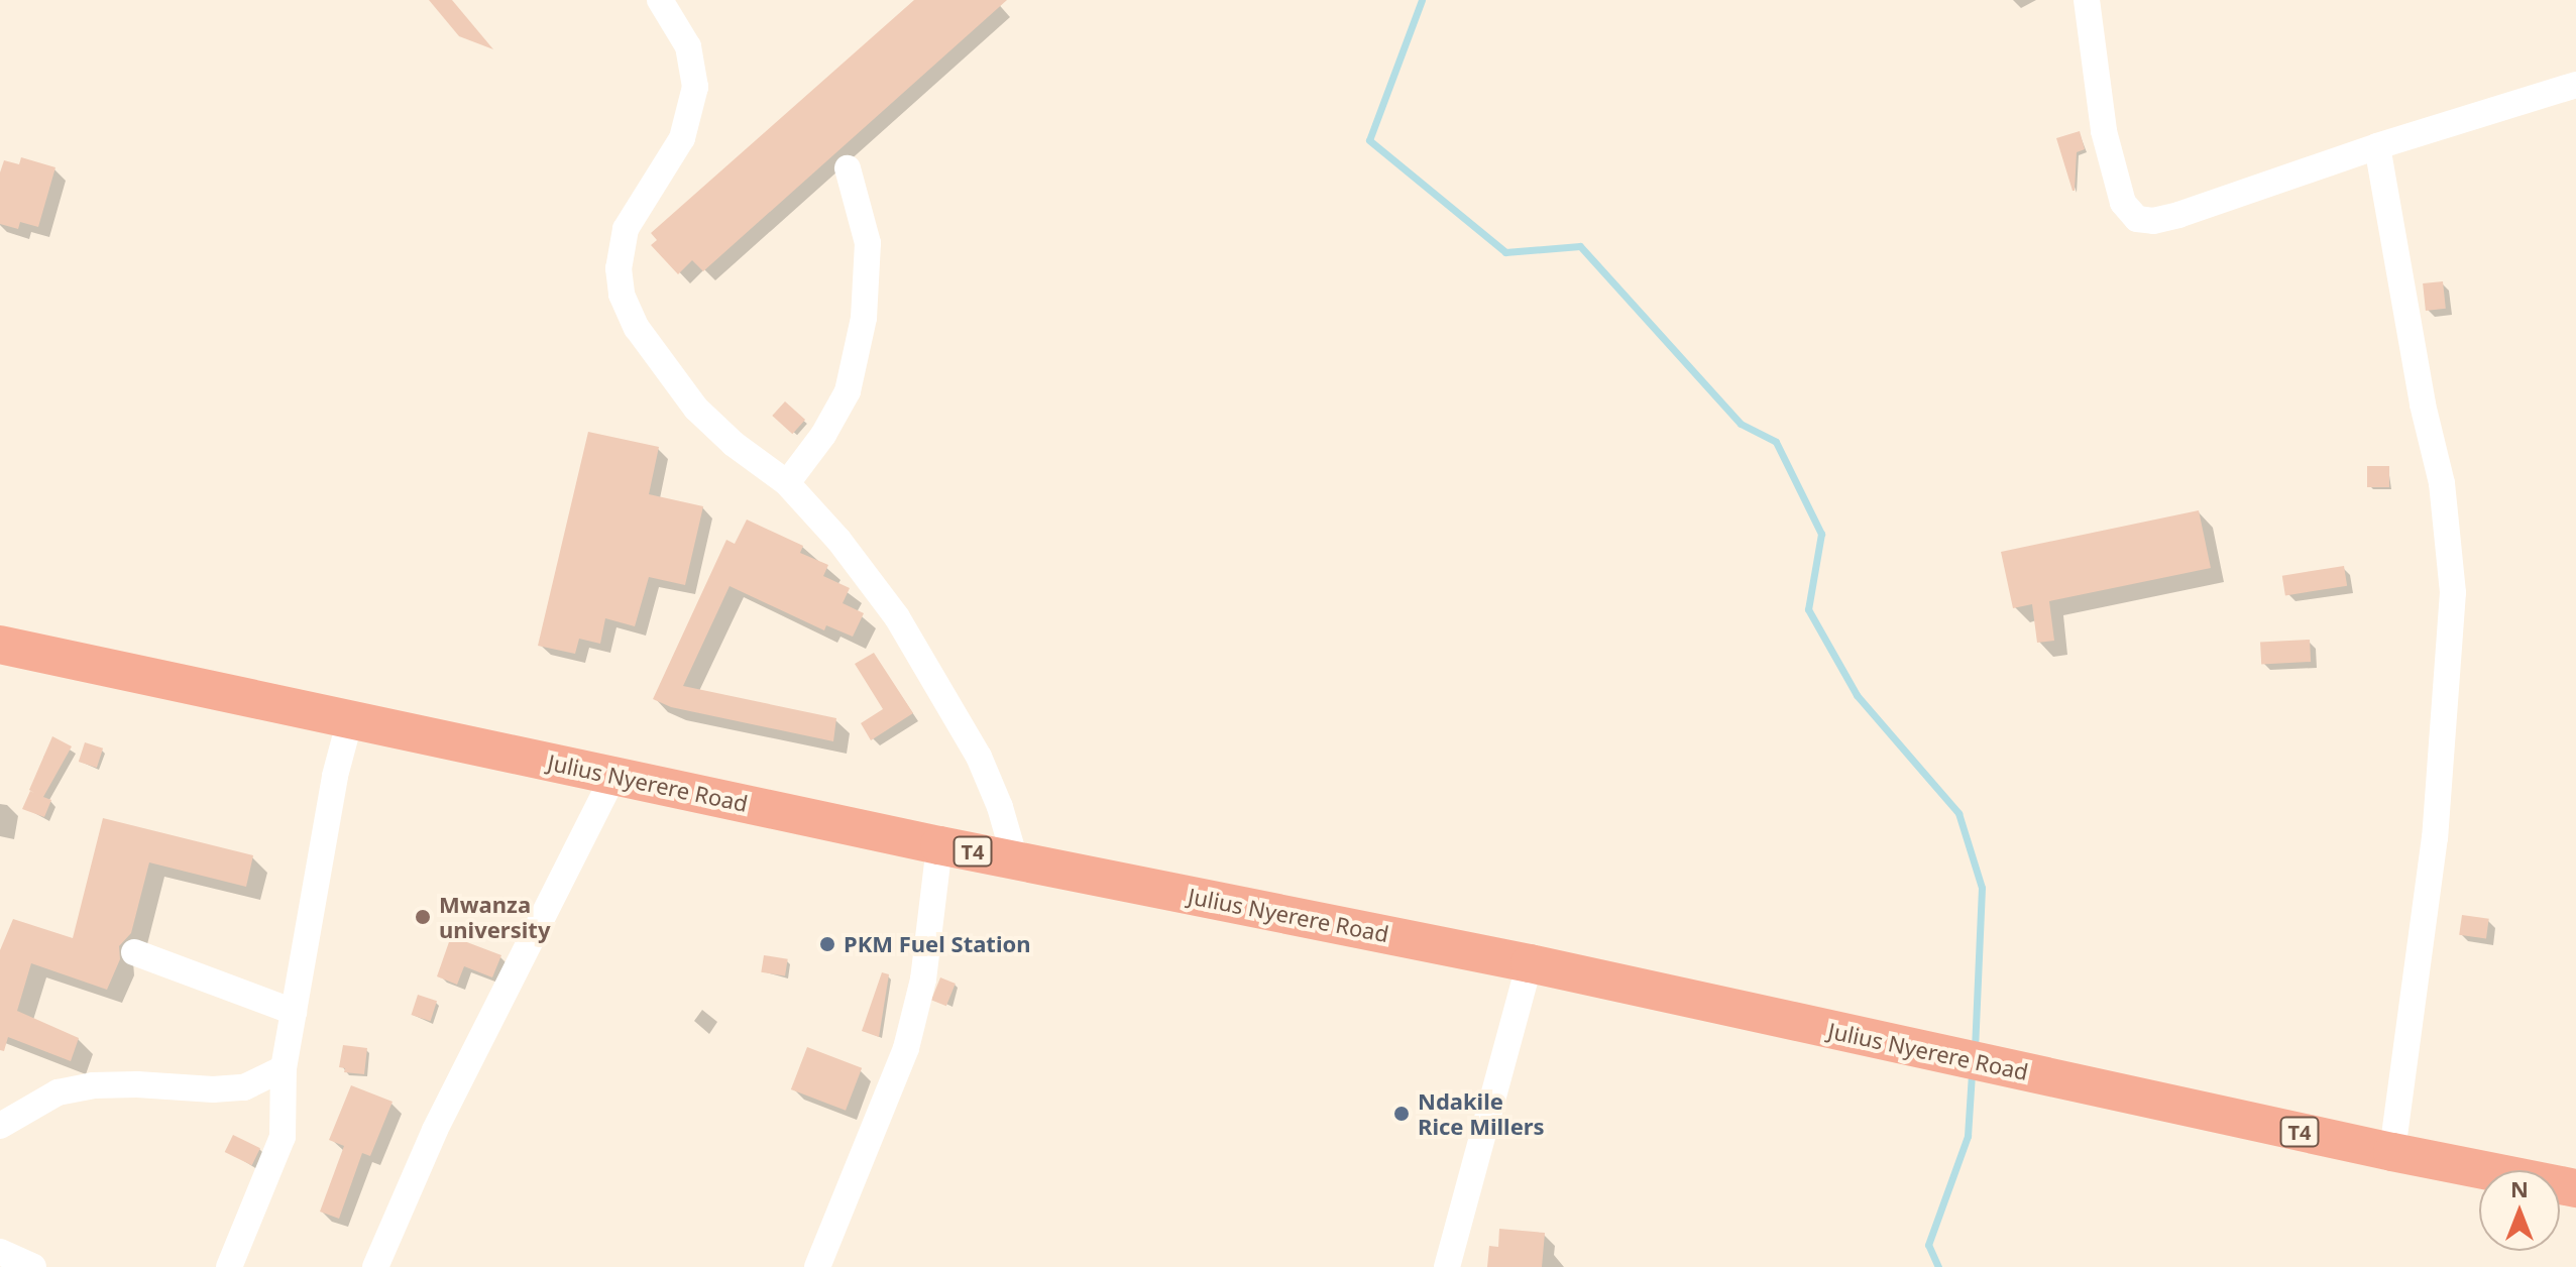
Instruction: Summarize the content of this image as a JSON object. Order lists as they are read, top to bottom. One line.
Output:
{"streets":{"highway":["Julius Nyerere Road","T4"]},"places":["Mwanza university","PKM Fuel Station","Ndakile Rice Millers"],"north":"top"}
